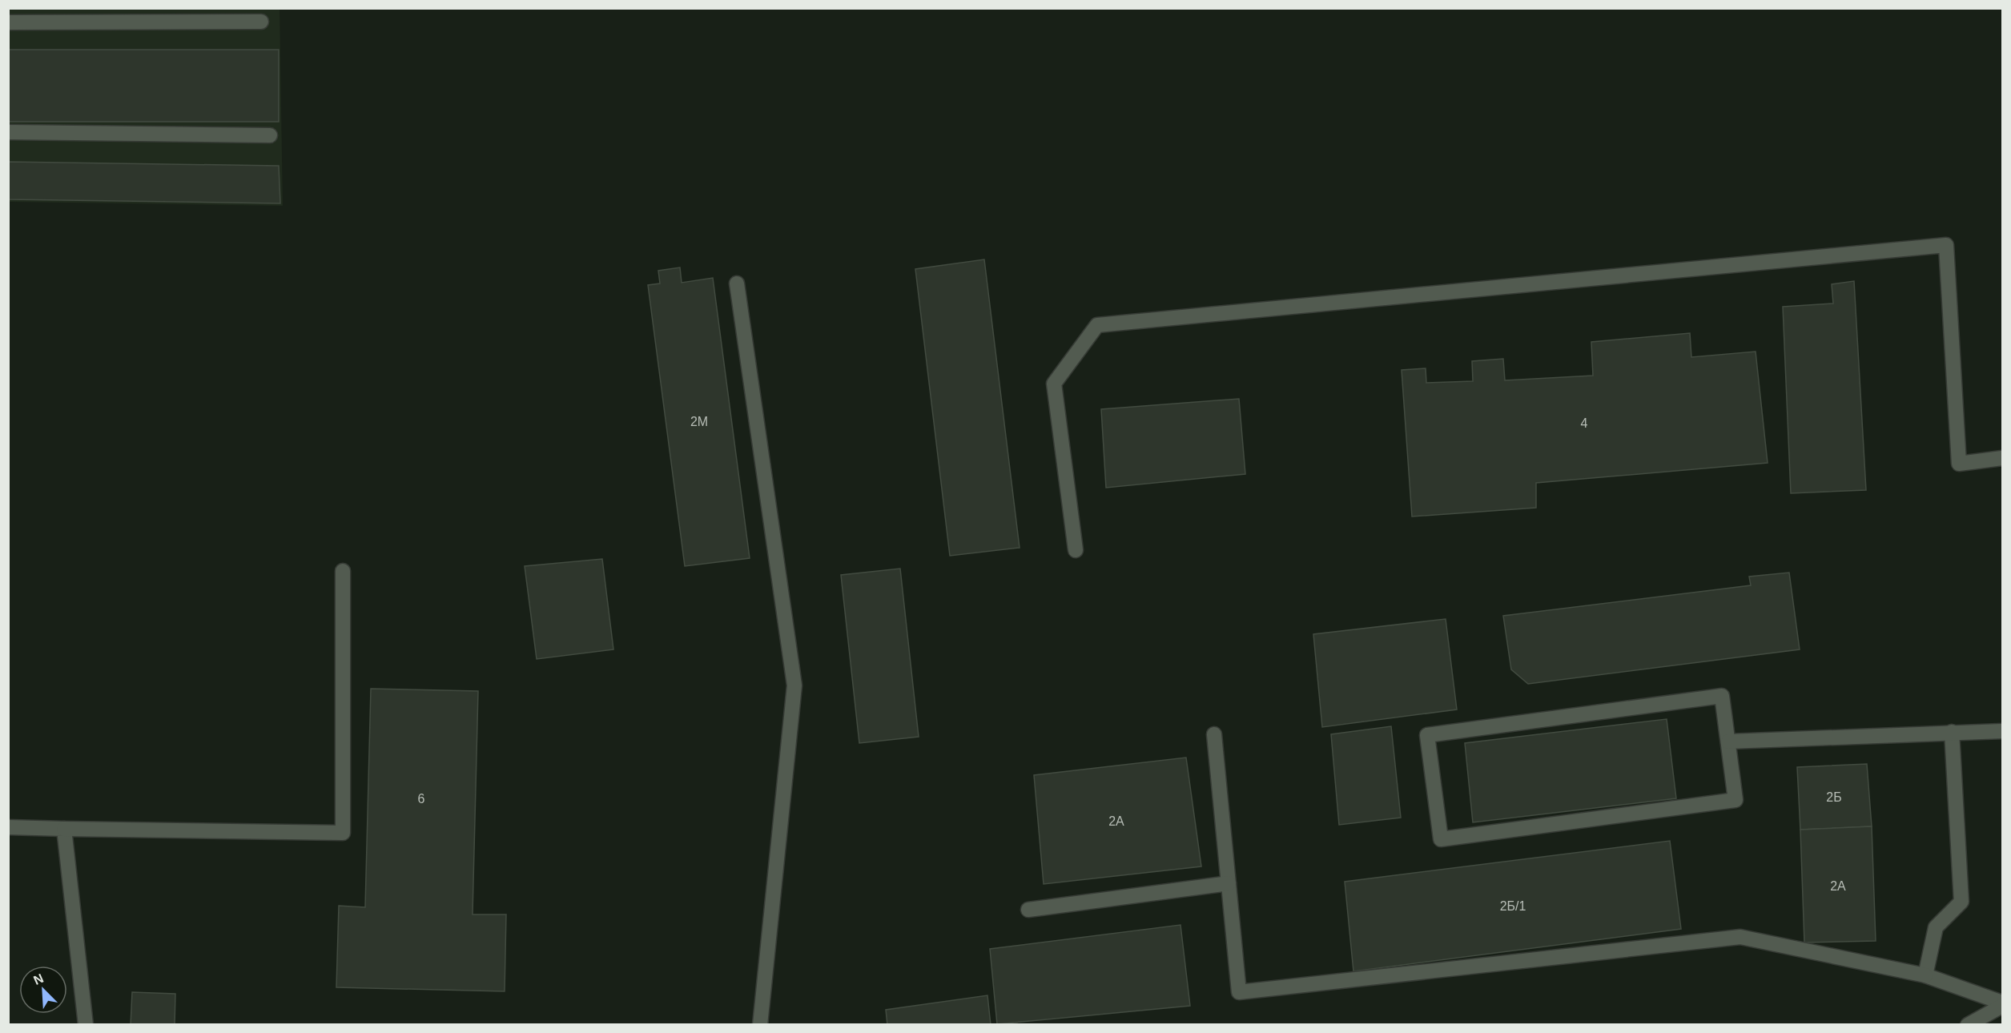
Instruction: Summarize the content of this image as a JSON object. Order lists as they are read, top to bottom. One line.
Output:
{"house_numbers":["2М","4","2Б","6","2А","2А","2Б/1"],"north":"top left"}
